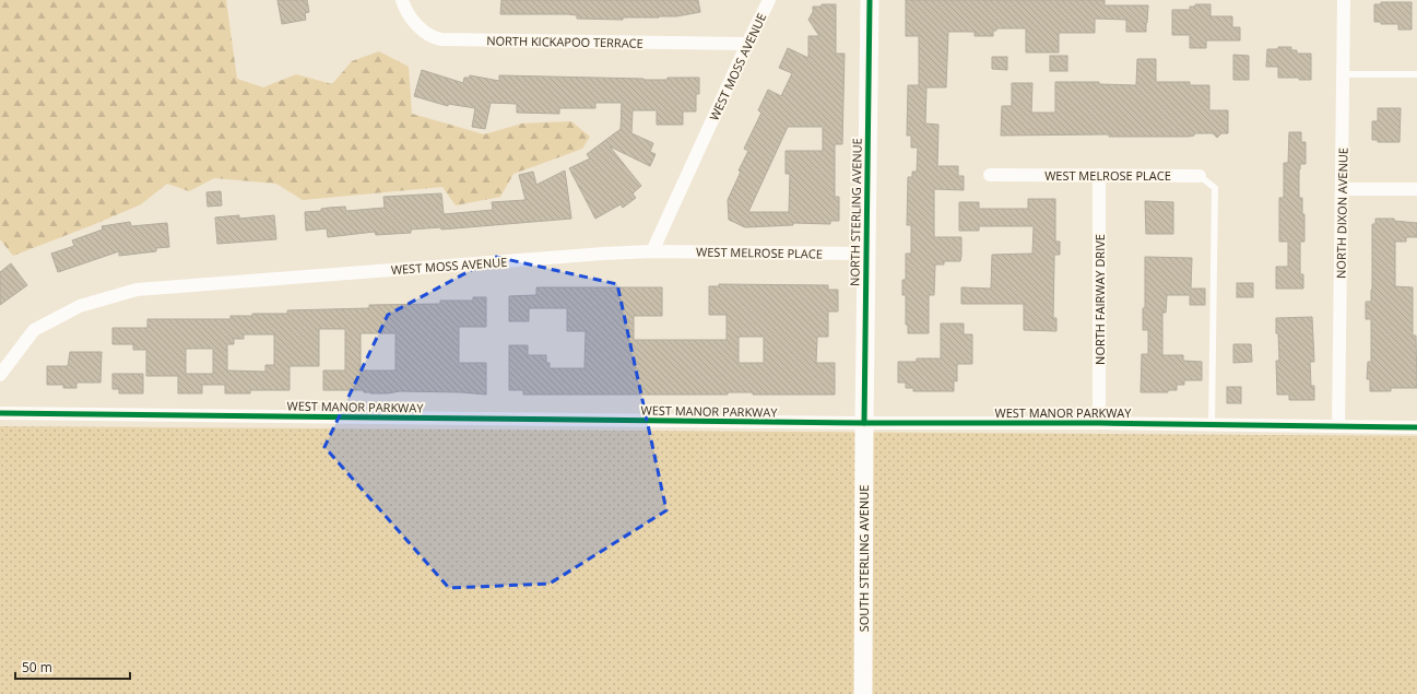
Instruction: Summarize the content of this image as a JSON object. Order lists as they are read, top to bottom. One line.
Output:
{"streets":{"street":["NORTH KICKAPOO TERRACE","WEST MOSS AVENUE","WEST MELROSE PLACE","NORTH STERLING AVENUE","NORTH DIXON AVENUE","NORTH FAIRWAY DRIVE","WEST MANOR PARKWAY","SOUTH STERLING AVENUE"]},"crossings":[["NORTH KICKAPOO TERRACE","WEST MOSS AVENUE"],["WEST MOSS AVENUE","WEST MELROSE PLACE"],["WEST MELROSE PLACE","NORTH STERLING AVENUE"],["WEST MELROSE PLACE","NORTH FAIRWAY DRIVE"],["NORTH STERLING AVENUE","WEST MANOR PARKWAY"],["NORTH STERLING AVENUE","SOUTH STERLING AVENUE"],["NORTH DIXON AVENUE","WEST MANOR PARKWAY"],["NORTH FAIRWAY DRIVE","WEST MANOR PARKWAY"],["WEST MANOR PARKWAY","SOUTH STERLING AVENUE"]],"scale_bar":"50 m"}
